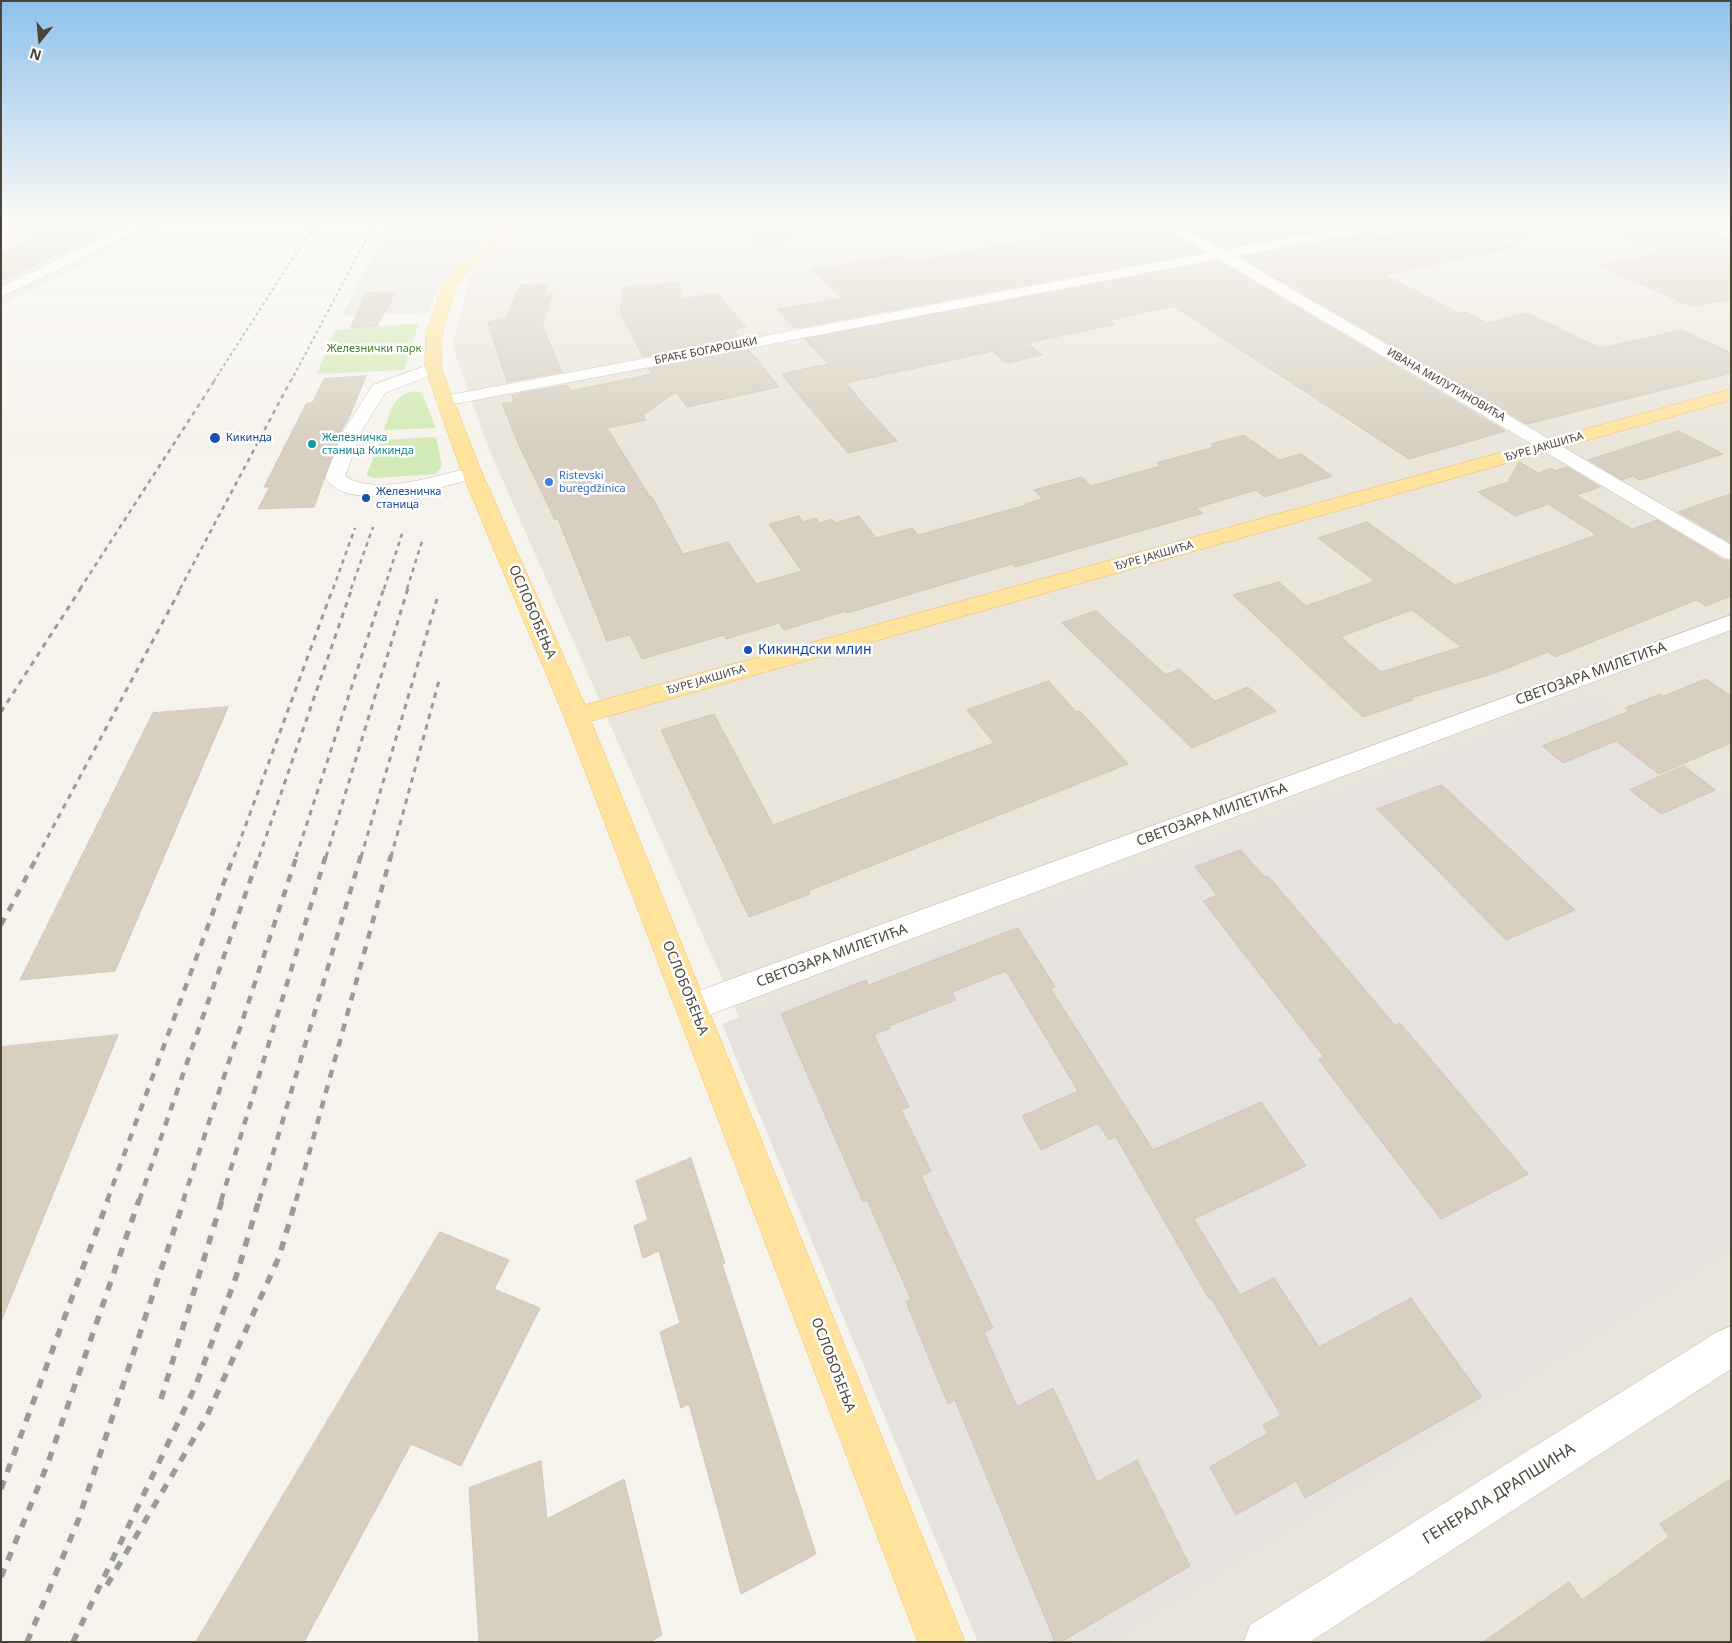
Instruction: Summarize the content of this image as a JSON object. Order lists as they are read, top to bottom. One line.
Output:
{"streets":{"main road":["ЂУРЕ ЈАКШИЋА","ОСЛОБОЂЕЊА"],"street":["БРАЋЕ БОГАРОШКИ","ИВАНА МИЛУТИНОВИЋА","СВЕТОЗАРА МИЛЕТИЋА","ГЕНЕРАЛА ДРАПШИНА"]},"crossings":[["БРАЋЕ БОГАРОШКИ","ОСЛОБОЂЕЊА"],["ИВАНА МИЛУТИНОВИЋА","ЂУРЕ ЈАКШИЋА"],["ЂУРЕ ЈАКШИЋА","ОСЛОБОЂЕЊА"],["ОСЛОБОЂЕЊА","СВЕТОЗАРА МИЛЕТИЋА"]],"parks":["Железнички парк"],"places":["Кикинда","Железничка станица Кикинда","Ristevski buregdžinica","Железничка станица","Кикиндски млин"],"north":"bottom"}
